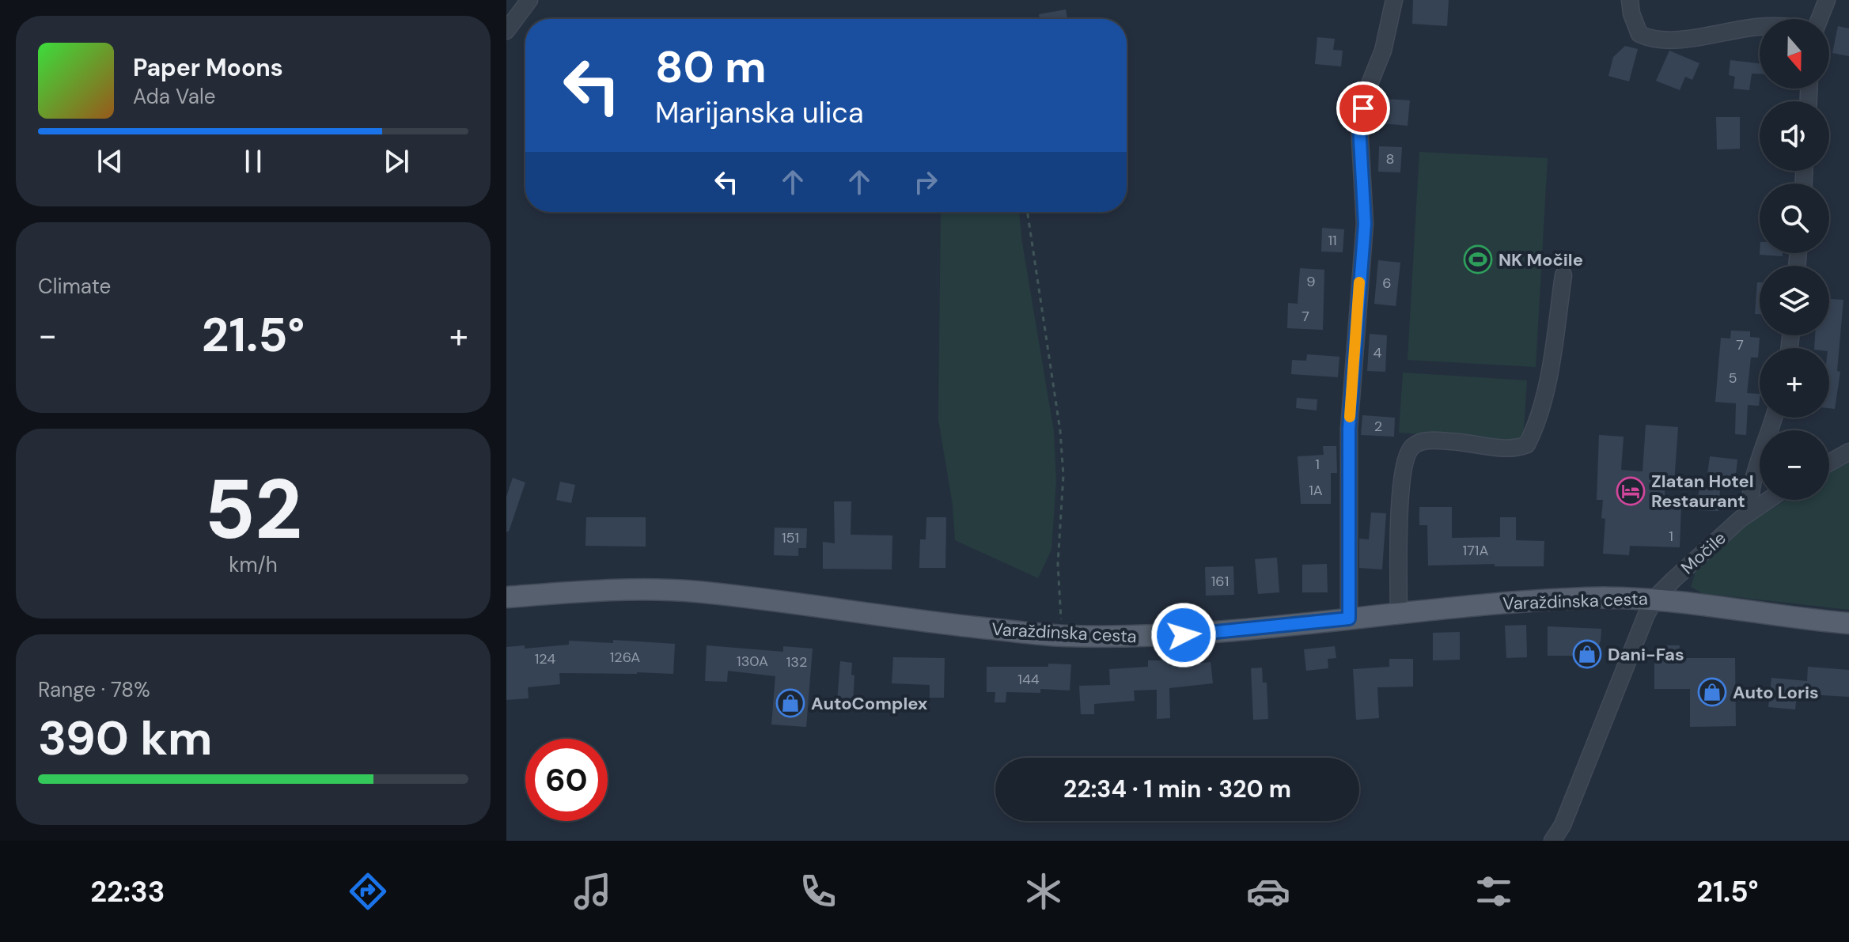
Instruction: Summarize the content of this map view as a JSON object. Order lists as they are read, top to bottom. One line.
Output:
{"streets":{"main road":["Varaždinska cesta"],"street":["Močile"]},"crossings":[["Močile","Varaždinska cesta"]],"places":{"sports":["NK Močile"],"hotel":["Zlatan Hotel Restaurant"],"shop":["Dani-Fas","Auto Loris","AutoComplex"]},"house_numbers":["8","11","9","6","7","7","4","5","2","1","1A","1","151","171A","161","126A","124","130A","132","144"],"north":"bottom","page":{"map_buttons":["+","−"],"turn":["80 m","Marijanska ulica"],"song":["Paper Moons","Ada Vale"],"tile":["Climate",["52","km/h"],["Range · 78%","390 km"]],"heat":["−","21.5°","+"],"limit":"60","trip":"22:34 · 1 min · 320 m","tabs":["22:33","21.5°"]}}
